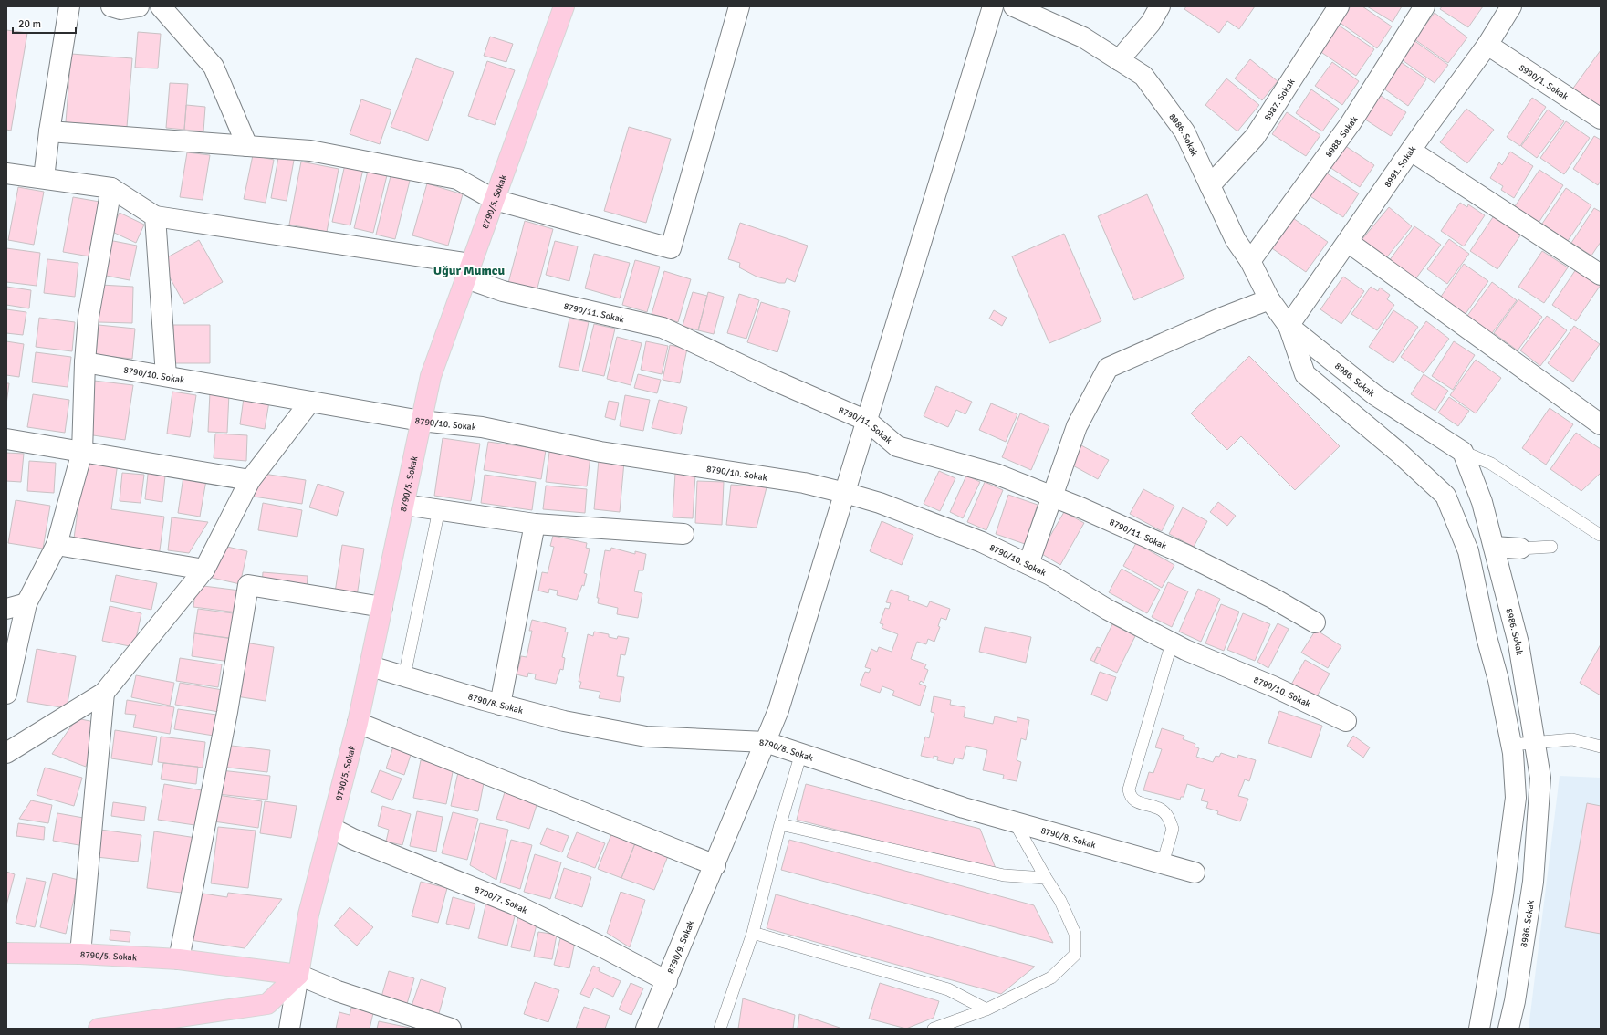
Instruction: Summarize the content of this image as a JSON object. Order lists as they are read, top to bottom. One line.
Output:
{"streets":{"main road":["8790/5. Sokak"],"street":["8990/1. Sokak","8987. Sokak","8986. Sokak","8988. Sokak","8991. Sokak","8790/11. Sokak","8790/10. Sokak","8790/8. Sokak","8790/7. Sokak","8790/9. Sokak"]},"crossings":[["8990/1. Sokak","8991. Sokak"],["8987. Sokak","8986. Sokak"],["8986. Sokak","8988. Sokak"],["8986. Sokak","8991. Sokak"],["8790/5. Sokak","8790/11. Sokak"],["8790/5. Sokak","8790/10. Sokak"],["8790/5. Sokak","8790/8. Sokak"],["8790/5. Sokak","8790/7. Sokak"],["8790/11. Sokak","8790/9. Sokak"],["8790/10. Sokak","8790/9. Sokak"],["8790/8. Sokak","8790/9. Sokak"],["8790/7. Sokak","8790/9. Sokak"]],"districts":["Uğur Mumcu"],"scale_bar":"20 m"}
